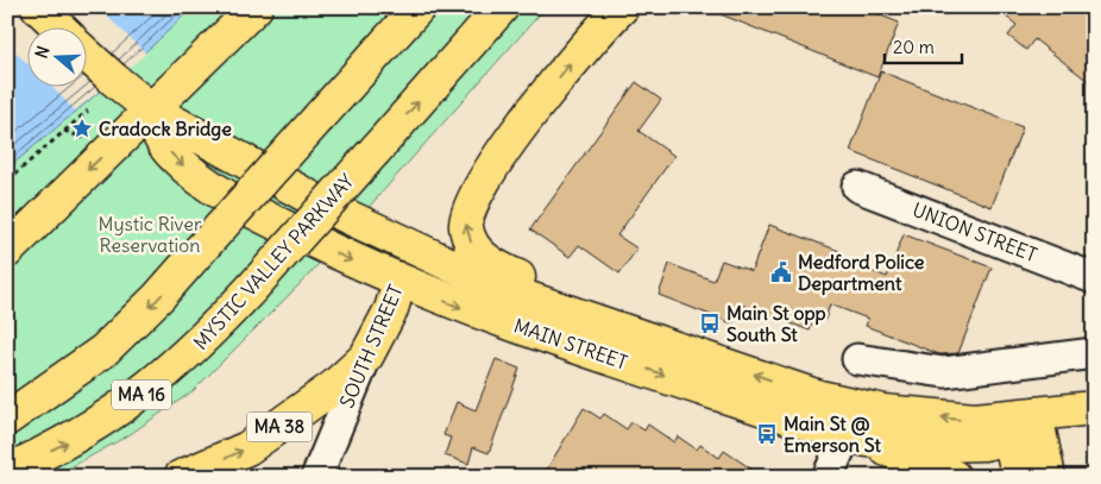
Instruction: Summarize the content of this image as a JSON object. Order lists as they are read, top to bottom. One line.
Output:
{"streets":{"main road":["MYSTIC VALLEY PARKWAY","MAIN STREET","SOUTH STREET","MA 16","MA 38"],"street":["UNION STREET"]},"crossings":[["MAIN STREET","SOUTH STREET"],["SOUTH STREET","MA 38"]],"parks":["Mystic River Reservation"],"places":{"place":["Cradock Bridge"],"public building":["Medford Police Department"],"bus stop":["Main St opp South St","Main St @ Emerson St"]},"scale_bar":"20 m","north":"left"}
